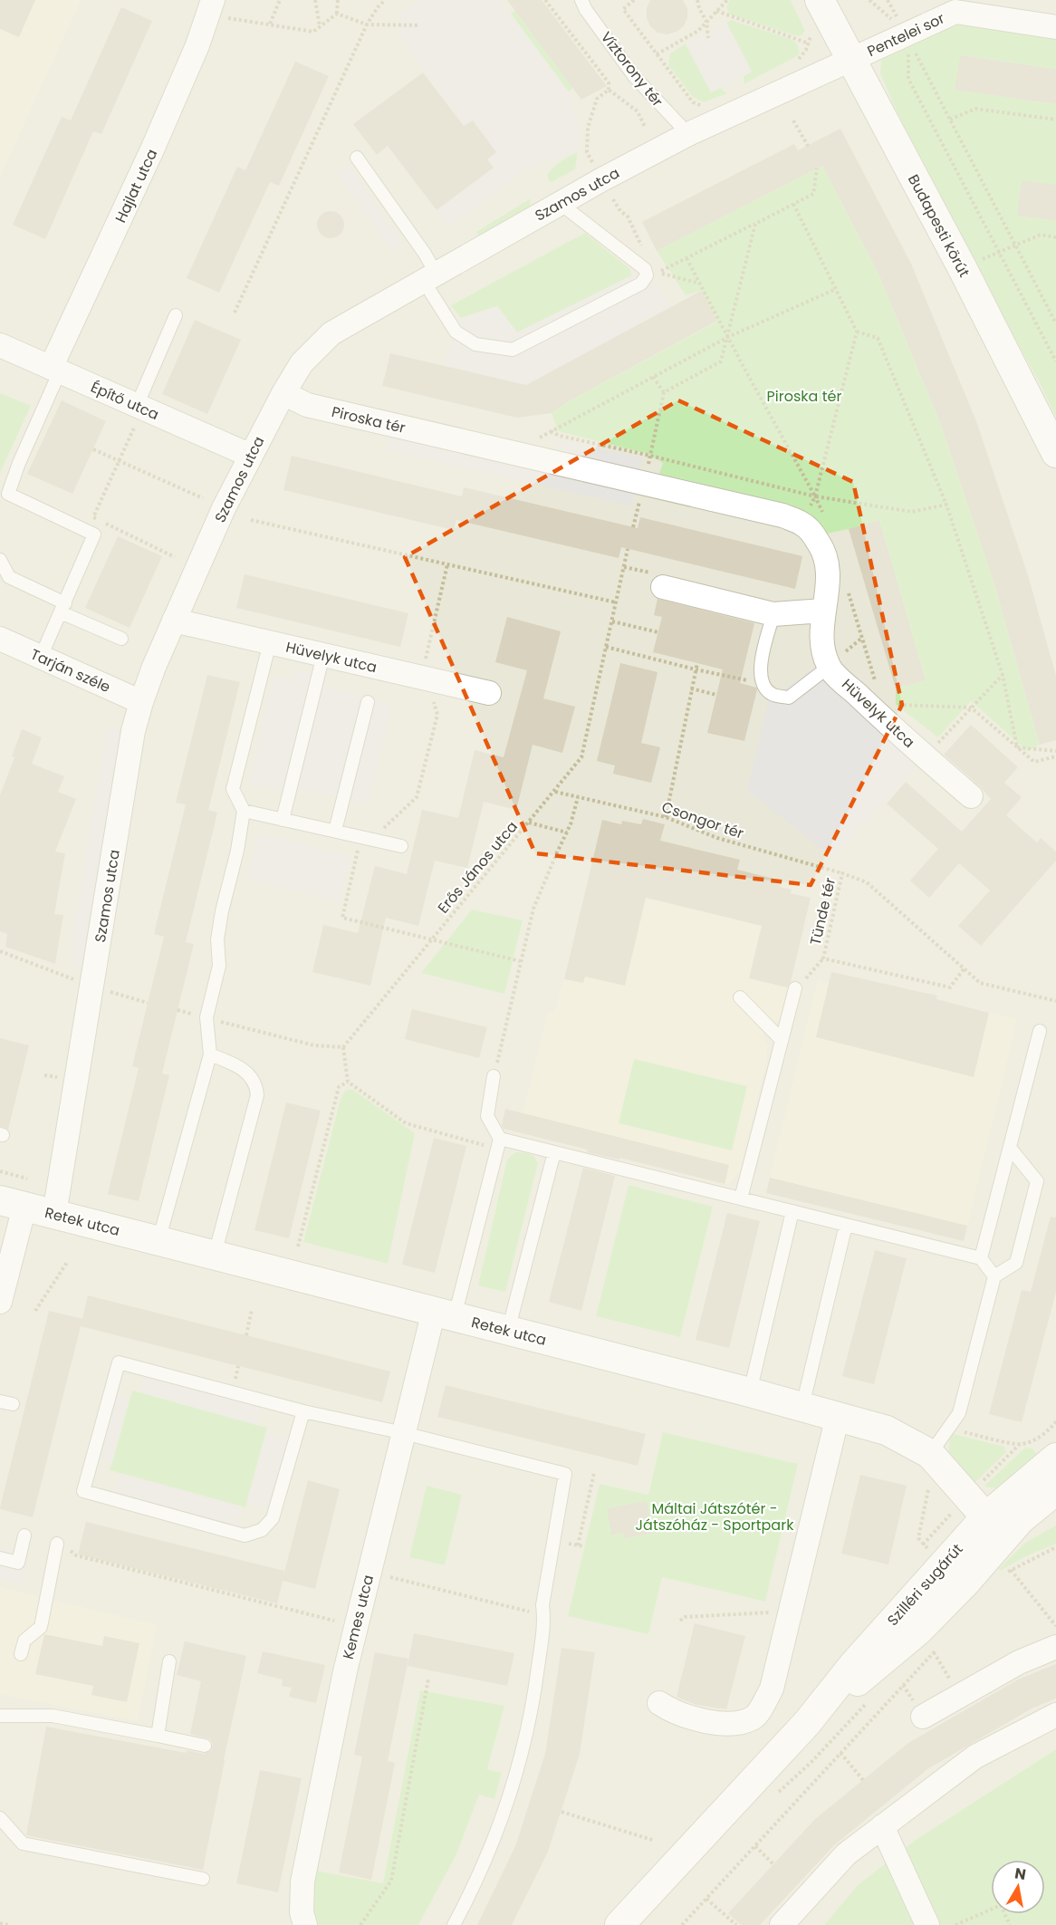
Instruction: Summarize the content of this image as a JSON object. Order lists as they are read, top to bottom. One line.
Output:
{"streets":{"street":["Pentelei sor","Hajlat utca","Szamos utca","Budapesti körút","Építő utca","Piroska tér","Hüvelyk utca","Tarján széle","Retek utca","Szilléri sugárút","Kemes utca"],"lane":["Víztorony tér"],"path":["Csongor tér","Erős János utca","Tünde tér"]},"crossings":[["Pentelei sor","Szamos utca"],["Pentelei sor","Budapesti körút"],["Víztorony tér","Szamos utca"],["Hajlat utca","Építő utca"],["Szamos utca","Budapesti körút"],["Szamos utca","Építő utca"],["Szamos utca","Piroska tér"],["Szamos utca","Hüvelyk utca"],["Szamos utca","Tarján széle"],["Szamos utca","Retek utca"],["Piroska tér","Hüvelyk utca"],["Csongor tér","Erős János utca"],["Csongor tér","Tünde tér"],["Retek utca","Szilléri sugárút"],["Retek utca","Kemes utca"]],"parks":["Piroska tér","Máltai Játszótér - Játszóház - Sportpark"],"north":"top"}
